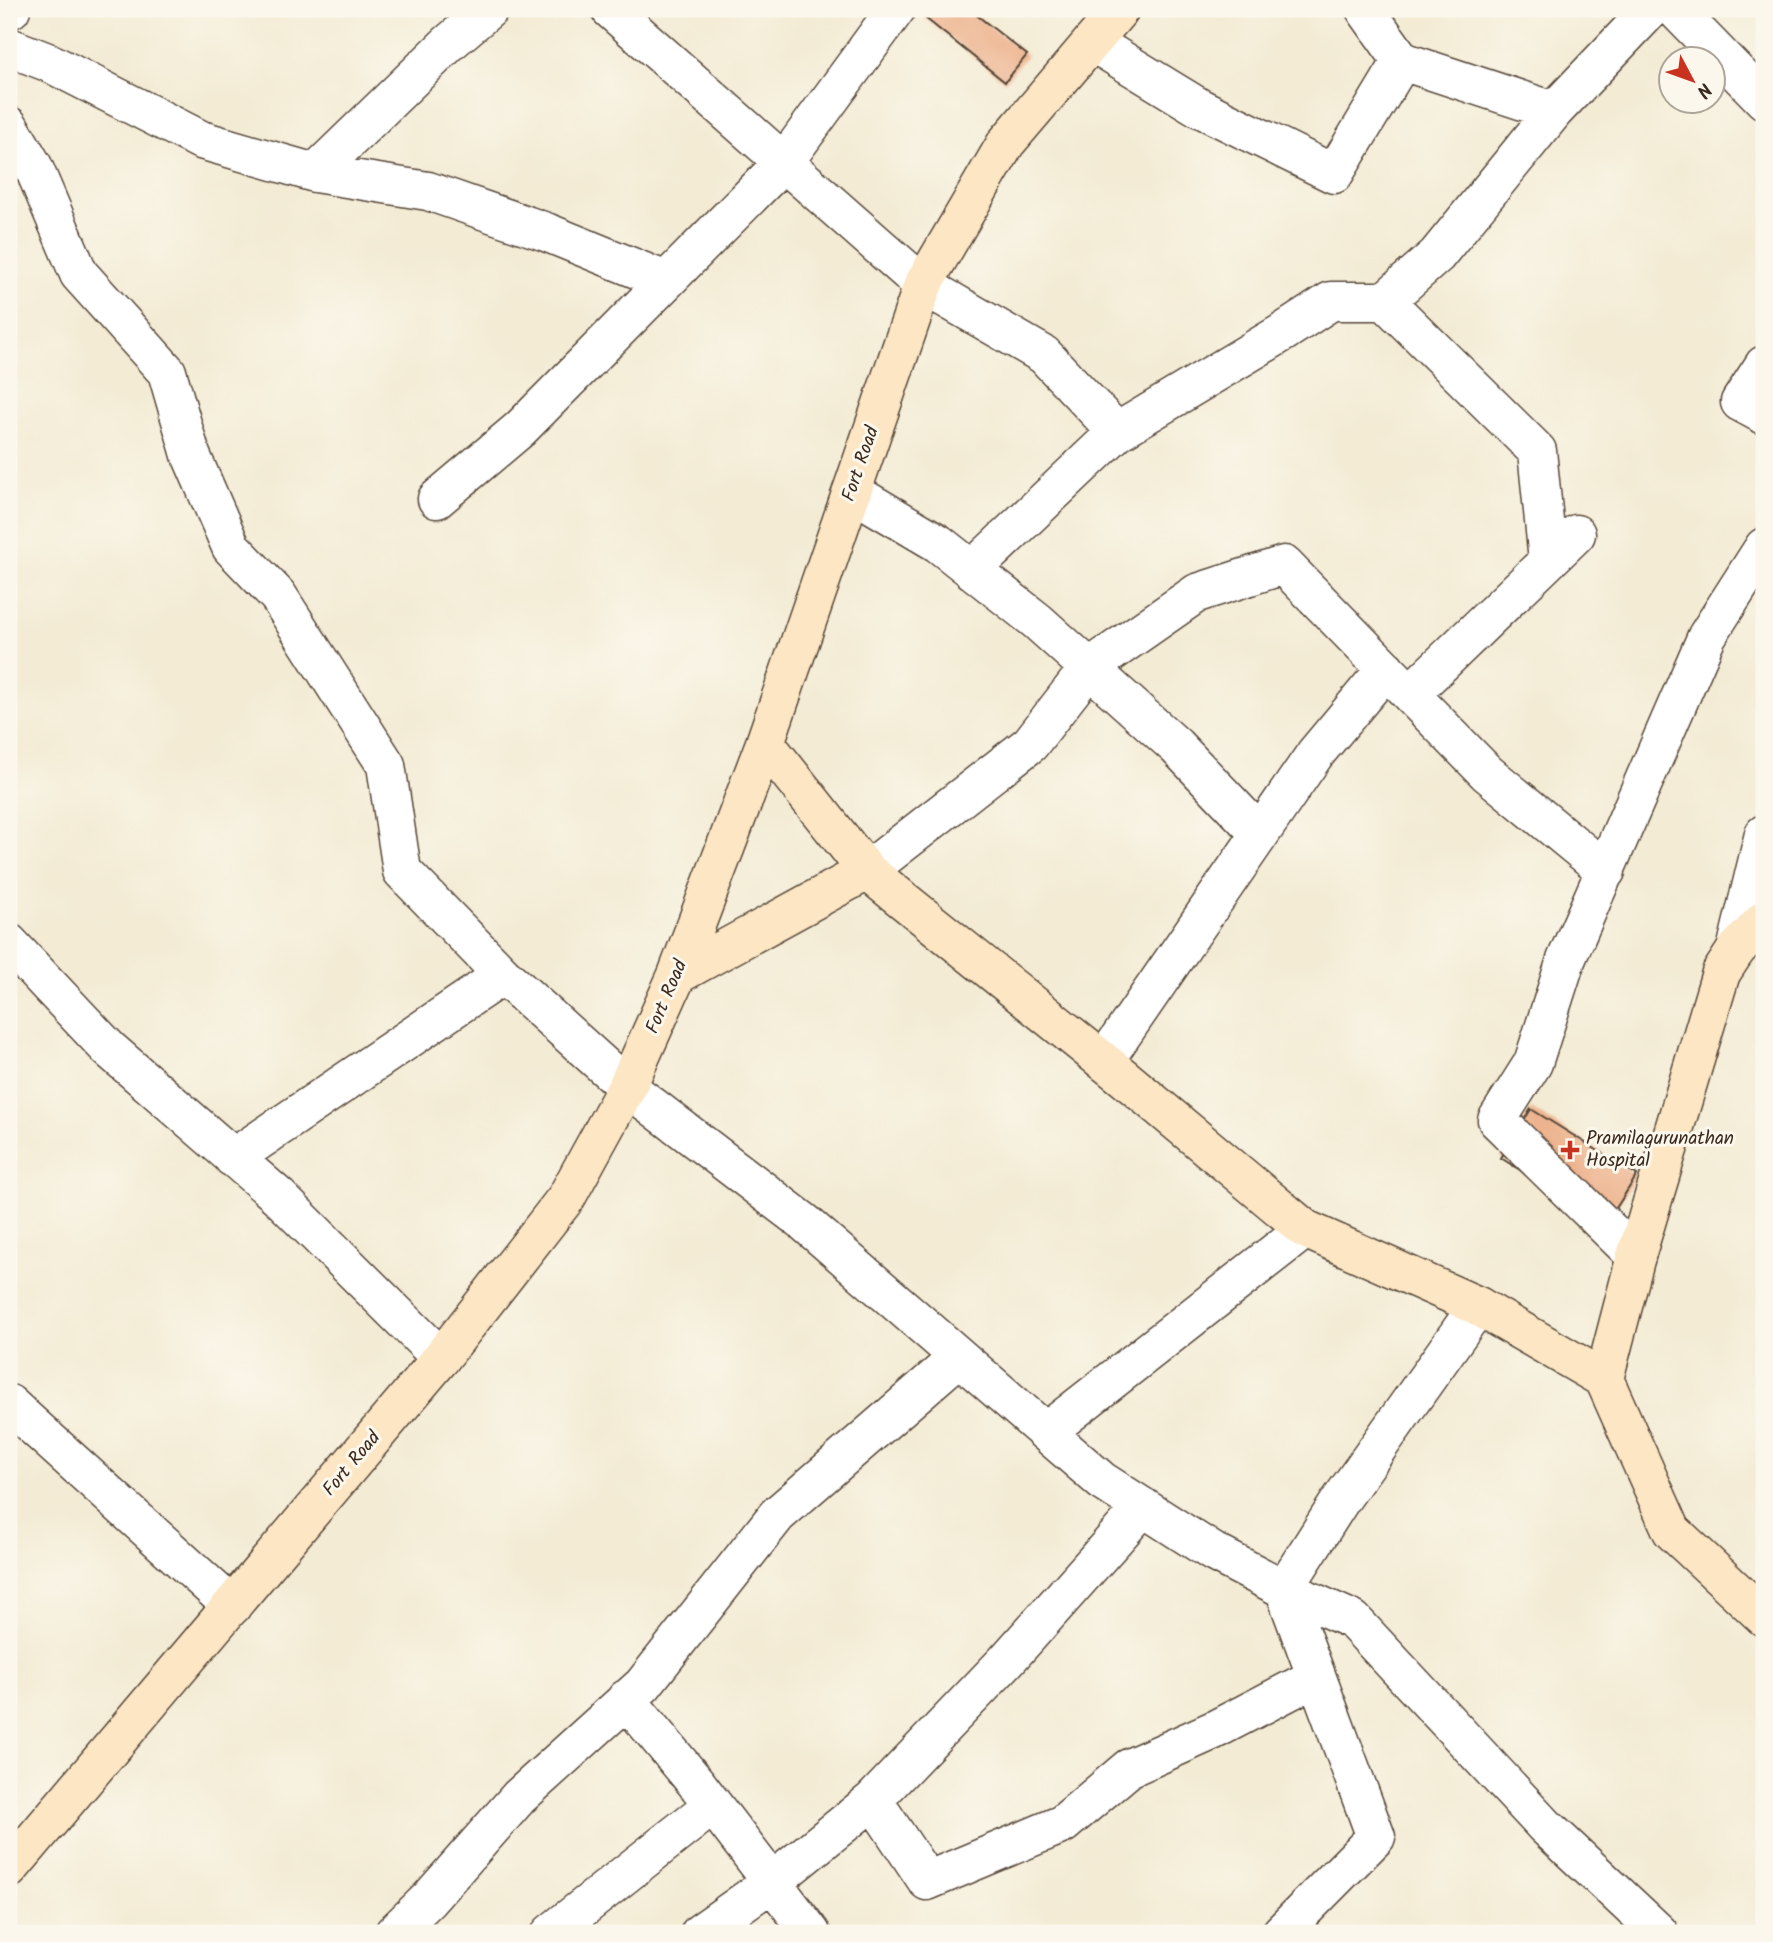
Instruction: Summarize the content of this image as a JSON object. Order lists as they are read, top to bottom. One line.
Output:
{"streets":{"main road":["Fort Road"]},"places":{"health":["Pramilagurunathan Hospital"]},"north":"bottom right"}
